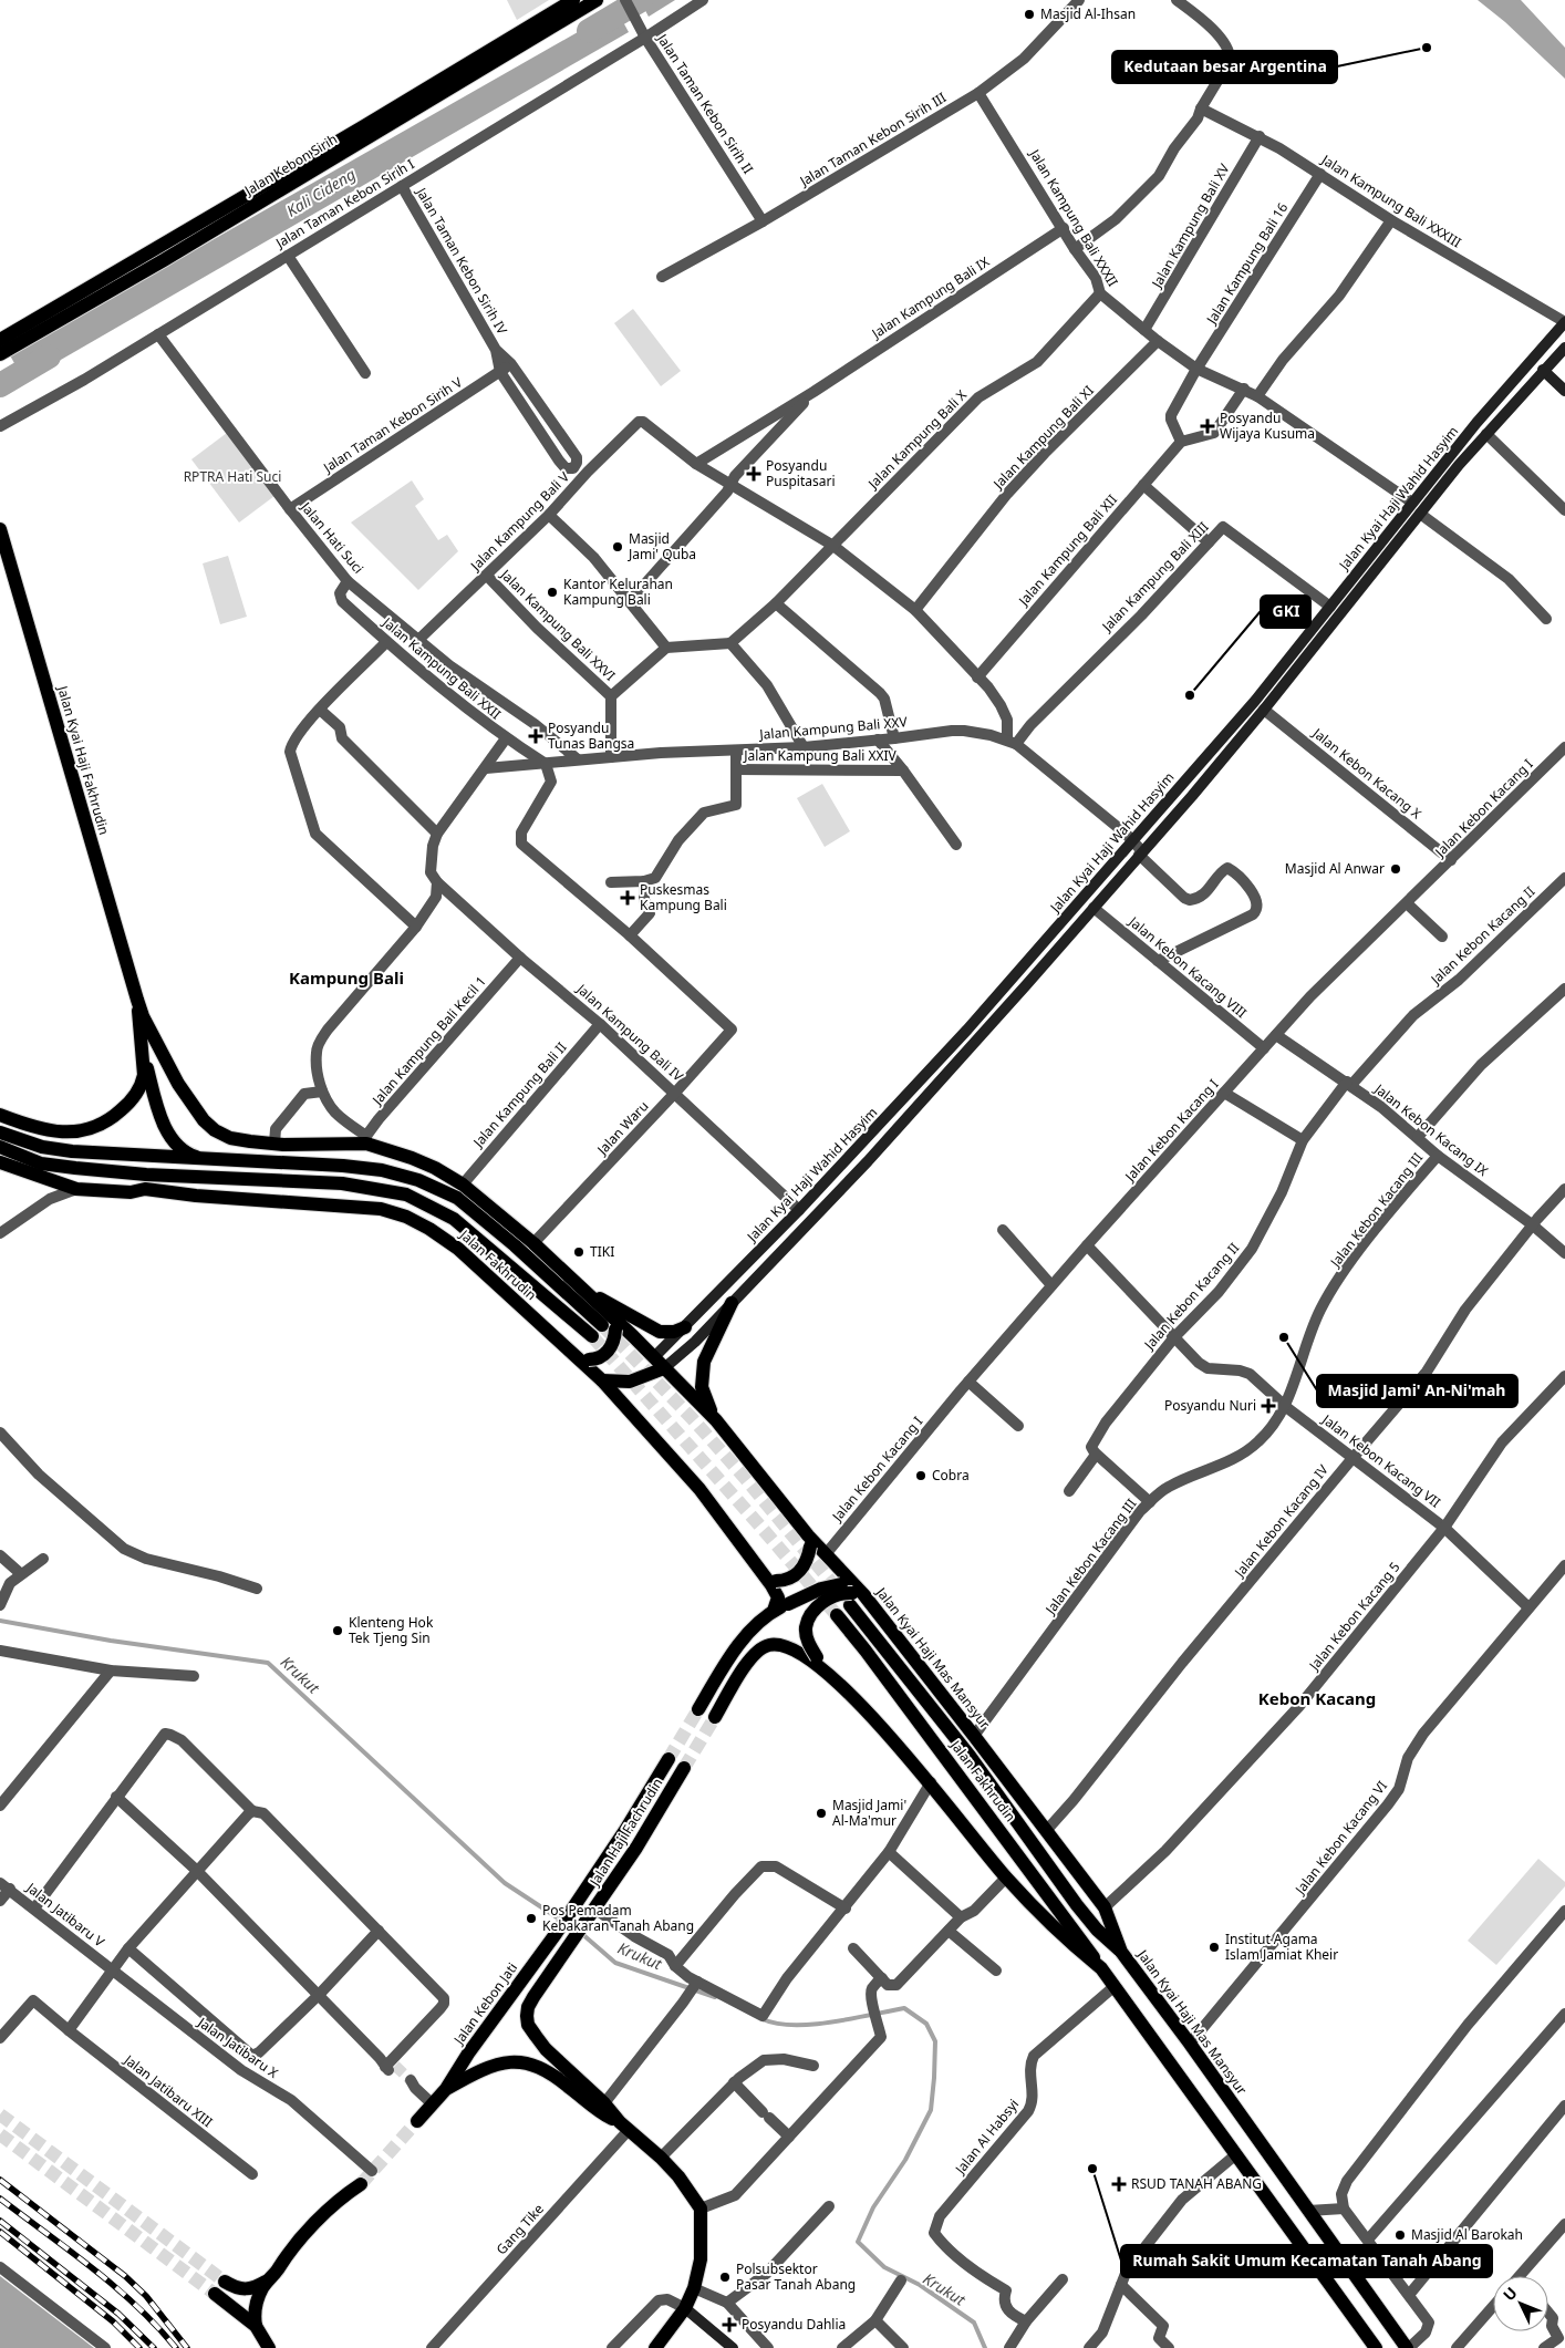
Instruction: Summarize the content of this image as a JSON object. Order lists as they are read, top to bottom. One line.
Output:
{"streets":{"main road":["Jalan Kebon Sirih","Jalan Kyai Haji Wahid Hasyim","Jalan Kyai Haji Fakhrudin","Jalan Fakhrudin","Jalan Kyai Haji Mas Mansyur","Jalan Haji Fachrudin","Jalan Kebon Jati"],"street":["Jalan Taman Kebon Sirih II","Jalan Taman Kebon Sirih III","Jalan Kampung Bali XXXIII","Jalan Taman Kebon Sirih I","Jalan Kampung Bali XXXII","Jalan Kampung Bali XV","Jalan Taman Kebon Sirih IV","Jalan Kampung Bali 16","Jalan Kampung Bali IX","Jalan Taman Kebon Sirih V","Jalan Kampung Bali XI","Jalan Kampung Bali X","Jalan Kampung Bali V","Jalan Hati Suci","Jalan Kampung Bali XII","Jalan Kampung Bali XIII","Jalan Kampung Bali XXVI","Jalan Kampung Bali XXII","Jalan Kampung Bali XXV","Jalan Kampung Bali XXIV","Jalan Kebon Kacang X","Jalan Kebon Kacang I","Jalan Kebon Kacang II","Jalan Kebon Kacang VIII","Jalan Kampung Bali IV","Jalan Kampung Bali Kecil 1","Jalan Kampung Bali II","Jalan Waru","Jalan Kebon Kacang IX","Jalan Kebon Kacang III","Jalan Kebon Kacang VII","Jalan Kebon Kacang IV","Jalan Kebon Kacang 5","Jalan Kebon Kacang VI","Jalan Jatibaru V","Jalan Jatibaru X","Jalan Jatibaru XIII","Jalan Al Habsyi","Gang Tike"]},"crossings":[["Jalan Taman Kebon Sirih II","Jalan Taman Kebon Sirih III"],["Jalan Taman Kebon Sirih II","Jalan Taman Kebon Sirih I"],["Jalan Taman Kebon Sirih III","Jalan Kampung Bali XXXII"],["Jalan Kampung Bali XXXIII","Jalan Kampung Bali XV"],["Jalan Kampung Bali XXXIII","Jalan Kampung Bali 16"],["Jalan Kampung Bali XXXIII","Jalan Kyai Haji Wahid Hasyim"],["Jalan Taman Kebon Sirih I","Jalan Taman Kebon Sirih IV"],["Jalan Taman Kebon Sirih I","Jalan Hati Suci"],["Jalan Kampung Bali XXXII","Jalan Kampung Bali XV"],["Jalan Kampung Bali XXXII","Jalan Kampung Bali 16"],["Jalan Kampung Bali XXXII","Jalan Kampung Bali IX"],["Jalan Kampung Bali XXXII","Jalan Kampung Bali XI"],["Jalan Kampung Bali XXXII","Jalan Kampung Bali X"],["Jalan Kampung Bali XXXII","Jalan Kyai Haji Wahid Hasyim"],["Jalan Taman Kebon Sirih IV","Jalan Taman Kebon Sirih V"],["Jalan Kampung Bali IX","Jalan Kampung Bali V"],["Jalan Taman Kebon Sirih V","Jalan Hati Suci"],["Jalan Kyai Haji Wahid Hasyim","Jalan Kampung Bali XIII"],["Jalan Kyai Haji Wahid Hasyim","Jalan Kampung Bali XXV"],["Jalan Kyai Haji Wahid Hasyim","Jalan Kebon Kacang X"],["Jalan Kyai Haji Wahid Hasyim","Jalan Kebon Kacang VIII"],["Jalan Kyai Haji Wahid Hasyim","Jalan Kampung Bali IV"],["Jalan Kyai Haji Wahid Hasyim","Jalan Fakhrudin"],["Jalan Kampung Bali V","Jalan Hati Suci"],["Jalan Kampung Bali V","Jalan Kampung Bali XXVI"],["Jalan Hati Suci","Jalan Kampung Bali XXII"],["Jalan Hati Suci","Jalan Kampung Bali XXV"],["Jalan Kampung Bali XIII","Jalan Kampung Bali XXV"],["Jalan Kampung Bali XXII","Jalan Kampung Bali XXV"],["Jalan Kampung Bali XXV","Jalan Kampung Bali XXIV"],["Jalan Kampung Bali XXV","Jalan Kebon Kacang VIII"],["Jalan Kyai Haji Fakhrudin","Jalan Fakhrudin"],["Jalan Kebon Kacang X","Jalan Kebon Kacang I"],["Jalan Kebon Kacang I","Jalan Kebon Kacang VIII"],["Jalan Kebon Kacang I","Jalan Kebon Kacang IX"],["Jalan Kebon Kacang I","Jalan Fakhrudin"],["Jalan Kebon Kacang I","Jalan Kebon Kacang VII"],["Jalan Kebon Kacang II","Jalan Kebon Kacang IX"],["Jalan Kebon Kacang II","Jalan Kebon Kacang VII"],["Jalan Kampung Bali IV","Jalan Kampung Bali Kecil 1"],["Jalan Kampung Bali IV","Jalan Kampung Bali II"],["Jalan Kampung Bali IV","Jalan Waru"],["Jalan Kampung Bali Kecil 1","Jalan Fakhrudin"],["Jalan Kampung Bali II","Jalan Fakhrudin"],["Jalan Waru","Jalan Fakhrudin"],["Jalan Kebon Kacang IX","Jalan Kebon Kacang III"],["Jalan Kebon Kacang IX","Jalan Kebon Kacang IV"],["Jalan Kebon Kacang III","Jalan Kebon Kacang VII"],["Jalan Kebon Kacang III","Jalan Kyai Haji Mas Mansyur"],["Jalan Fakhrudin","Jalan Kyai Haji Mas Mansyur"],["Jalan Kebon Kacang VII","Jalan Kebon Kacang IV"],["Jalan Kebon Kacang VII","Jalan Kebon Kacang 5"],["Jalan Kebon Kacang VII","Jalan Kebon Kacang VI"],["Jalan Kebon Kacang IV","Jalan Kyai Haji Mas Mansyur"],["Jalan Kebon Kacang 5","Jalan Kyai Haji Mas Mansyur"],["Jalan Kyai Haji Mas Mansyur","Jalan Kebon Kacang VI"],["Jalan Haji Fachrudin","Jalan Kebon Jati"],["Jalan Jatibaru V","Jalan Jatibaru X"]],"districts":["Kampung Bali","Kebon Kacang"],"water":["Kali Cideng","Krukut"],"parks":["RPTRA Hati Suci"],"places":{"other":["Masjid Al-Ihsan","Kedutaan besar Argentina","Masjid Jami' Quba","Kantor Kelurahan Kampung Bali","GKI","Masjid Al Anwar","TIKI","Masjid Jami' An-Ni'mah","Cobra","Klenteng Hok Tek Tjeng Sin","Masjid Jami' Al-Ma'mur","Pos Pemadam Kebakaran Tanah Abang","Institut Agama Islam Jamiat Kheir","Rumah Sakit Umum Kecamatan Tanah Abang","Masjid Al Barokah","Polsubsektor Pasar Tanah Abang"],"health":["Posyandu Wijaya Kusuma","Posyandu Puspitasari","Posyandu Tunas Bangsa","Puskesmas Kampung Bali","Posyandu Nuri","RSUD TANAH ABANG","Posyandu Dahlia"]},"north":"top left"}
